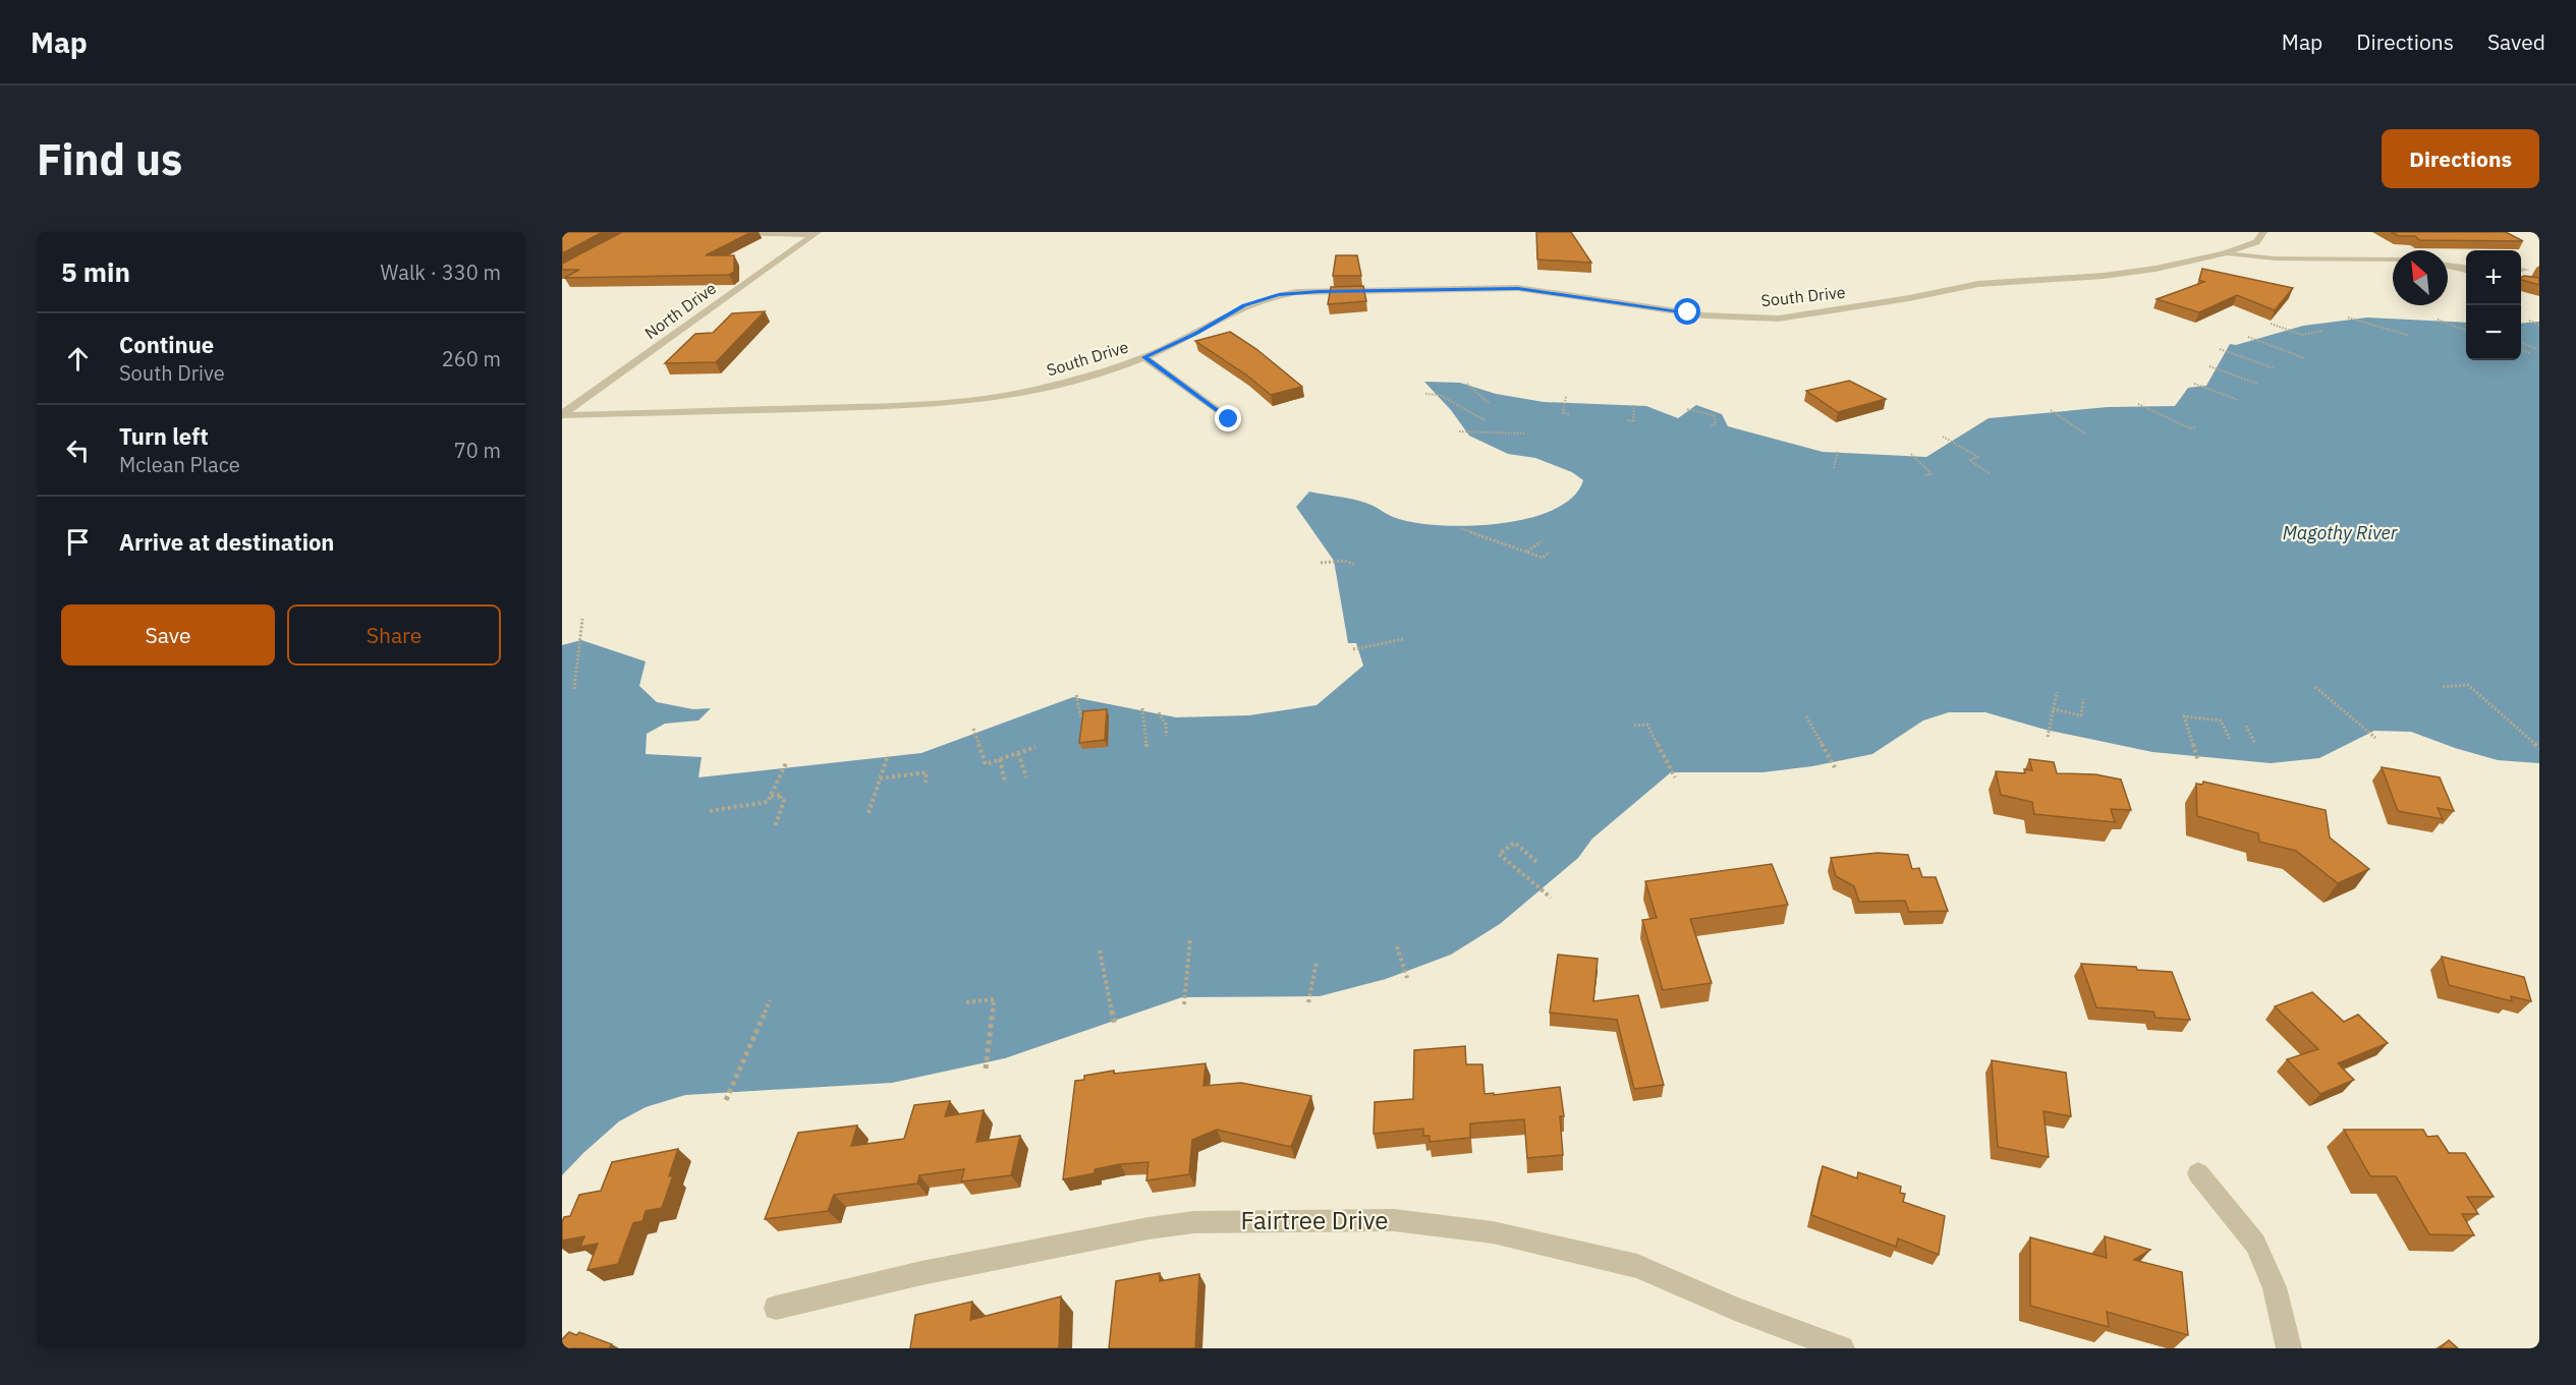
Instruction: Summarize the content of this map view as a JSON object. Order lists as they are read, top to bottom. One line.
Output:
{"streets":{"street":["South Drive","North Drive","Fairtree Drive"]},"crossings":[["South Drive","North Drive"]],"water":["Magothy River"],"north":"top left","page":{"header":"Map","nav":["Map","Directions","Saved"],"buttons":["Directions",["Save","Share"]],"title":"Find us","heading":["5 min","Walk · 330 m"],"map_buttons":["+","−"],"list":[["Continue","South Drive","260 m"],["Turn left","Mclean Place","70 m"],"Arrive at destination"]}}
